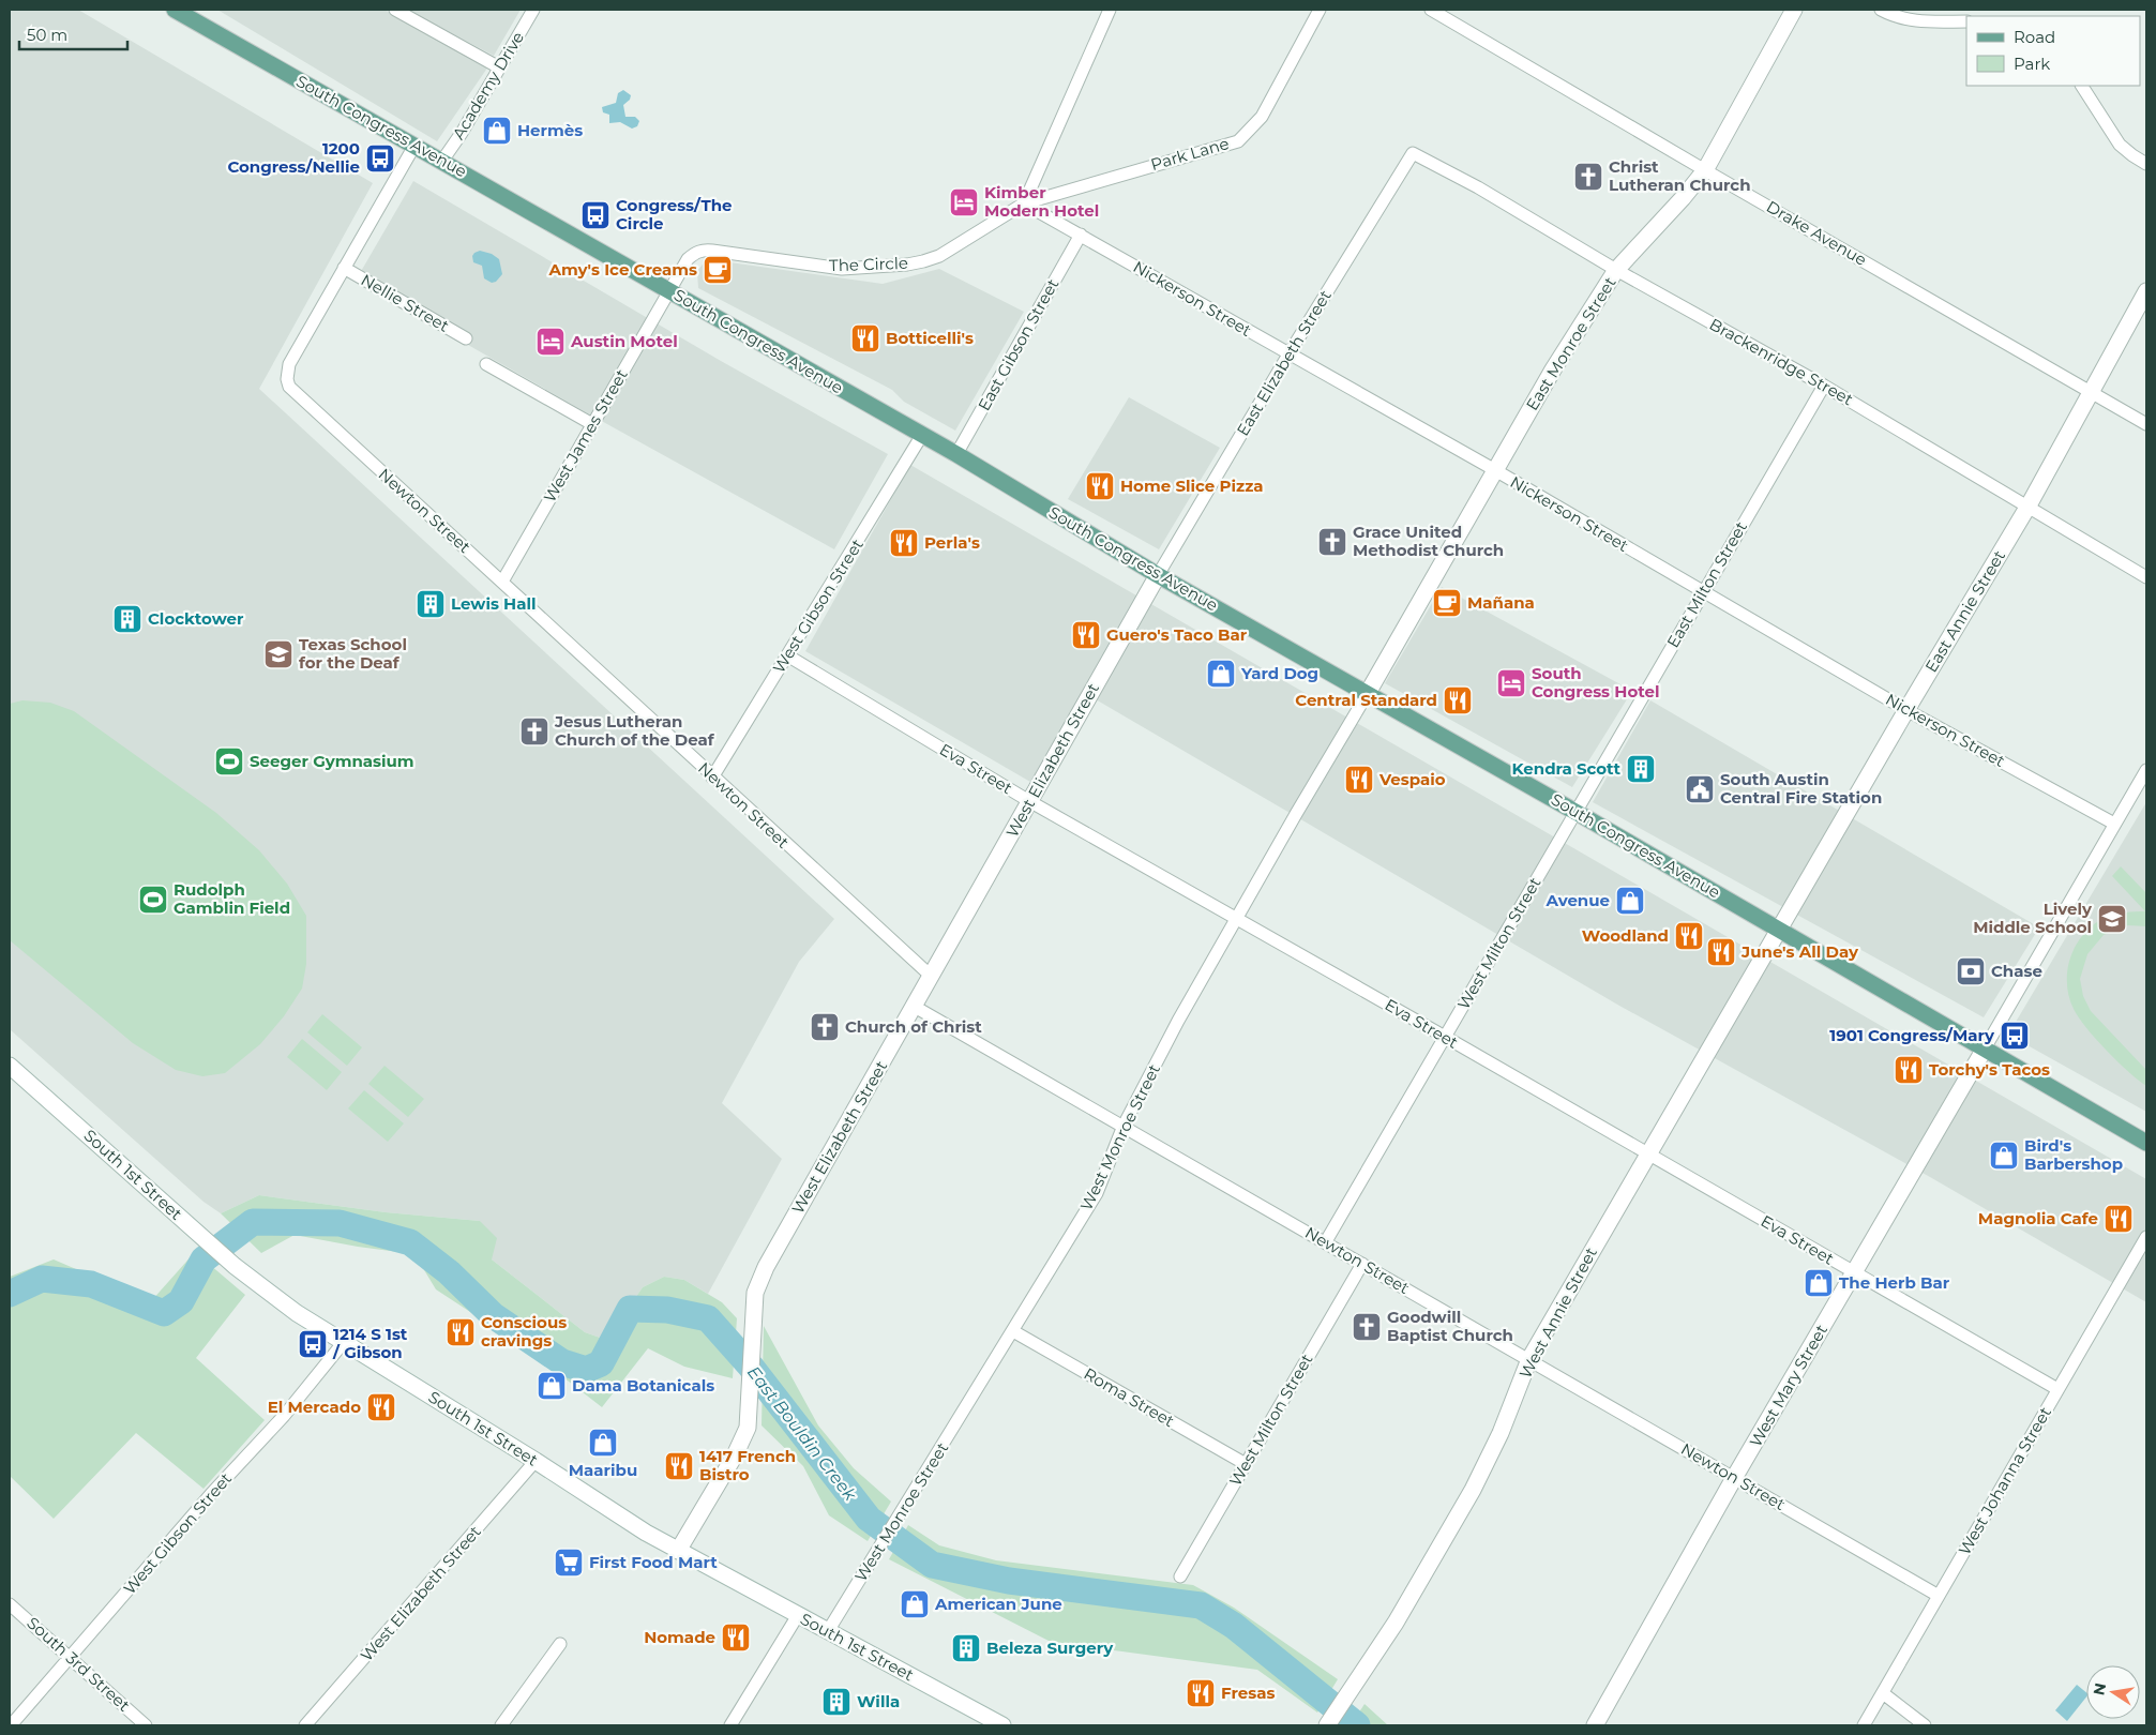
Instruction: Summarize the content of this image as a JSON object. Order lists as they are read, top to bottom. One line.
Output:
{"streets":{"main road":["South Congress Avenue"],"street":["Academy Drive","Park Lane","Drake Avenue","The Circle","Nickerson Street","Nellie Street","East Monroe Street","East Gibson Street","Brackenridge Street","East Elizabeth Street","West James Street","Newton Street","East Milton Street","West Gibson Street","East Annie Street","West Elizabeth Street","Eva Street","West Milton Street","West Monroe Street","South 1st Street","West Annie Street","West Mary Street","Roma Street","West Johanna Street","South 3rd Street"]},"crossings":[["Academy Drive","South Congress Avenue"],["South Congress Avenue","The Circle"],["South Congress Avenue","Nellie Street"],["South Congress Avenue","East Monroe Street"],["South Congress Avenue","East Gibson Street"],["South Congress Avenue","East Elizabeth Street"],["South Congress Avenue","West James Street"],["South Congress Avenue","East Milton Street"],["South Congress Avenue","West Gibson Street"],["South Congress Avenue","East Annie Street"],["South Congress Avenue","West Elizabeth Street"],["South Congress Avenue","West Milton Street"],["South Congress Avenue","West Monroe Street"],["South Congress Avenue","West Annie Street"],["South Congress Avenue","West Mary Street"],["Park Lane","The Circle"],["Park Lane","Nickerson Street"],["Drake Avenue","East Monroe Street"],["Drake Avenue","East Annie Street"],["The Circle","Nickerson Street"],["The Circle","West James Street"],["Nickerson Street","East Monroe Street"],["Nickerson Street","East Gibson Street"],["Nickerson Street","East Elizabeth Street"],["Nickerson Street","East Milton Street"],["Nickerson Street","East Annie Street"],["Nellie Street","Newton Street"],["East Monroe Street","Brackenridge Street"],["East Monroe Street","West Monroe Street"],["Brackenridge Street","East Elizabeth Street"],["Brackenridge Street","East Milton Street"],["Brackenridge Street","East Annie Street"],["East Elizabeth Street","West Elizabeth Street"],["West James Street","Newton Street"],["Newton Street","West Gibson Street"],["Newton Street","West Elizabeth Street"],["Newton Street","West Milton Street"],["Newton Street","West Monroe Street"],["Newton Street","West Annie Street"],["Newton Street","West Mary Street"],["Newton Street","West Johanna Street"],["East Milton Street","West Milton Street"],["West Gibson Street","Eva Street"],["West Gibson Street","South 1st Street"],["West Gibson Street","South 3rd Street"],["East Annie Street","West Annie Street"],["West Elizabeth Street","Eva Street"],["West Elizabeth Street","South 1st Street"],["Eva Street","West Milton Street"],["Eva Street","West Monroe Street"],["Eva Street","West Annie Street"],["Eva Street","West Mary Street"],["Eva Street","West Johanna Street"],["West Milton Street","Roma Street"],["West Monroe Street","South 1st Street"],["West Monroe Street","Roma Street"]],"water":["East Bouldin Creek"],"places":{"shop":["Hermès","Yard Dog","Avenue","Bird's Barbershop","The Herb Bar","Dama Botanicals","Maaribu","American June"],"bus stop":["1200 Congress/Nellie","Congress/The Circle","1901 Congress/Mary","1214 S 1st / Gibson"],"church":["Christ Lutheran Church","Grace United Methodist Church","Jesus Lutheran Church of the Deaf","Church of Christ","Goodwill Baptist Church"],"hotel":["Kimber Modern Hotel","Austin Motel","South Congress Hotel"],"cafe":["Amy's Ice Creams","Mañana"],"restaurant":["Botticelli's","Home Slice Pizza","Perla's","Guero's Taco Bar","Central Standard","Vespaio","Woodland","June's All Day","Torchy's Tacos","Magnolia Cafe","Conscious cravings","El Mercado","1417 French Bistro","Nomade","Fresas"],"building":["Lewis Hall","Clocktower","Kendra Scott","Beleza Surgery","Willa"],"school or university":["Texas School for the Deaf","Lively Middle School"],"sports":["Seeger Gymnasium","Rudolph Gamblin Field"],"public building":["South Austin Central Fire Station"],"bank":["Chase"],"supermarket":["First Food Mart"]},"legend":["Road","Park"],"scale_bar":"50 m","north":"left"}
